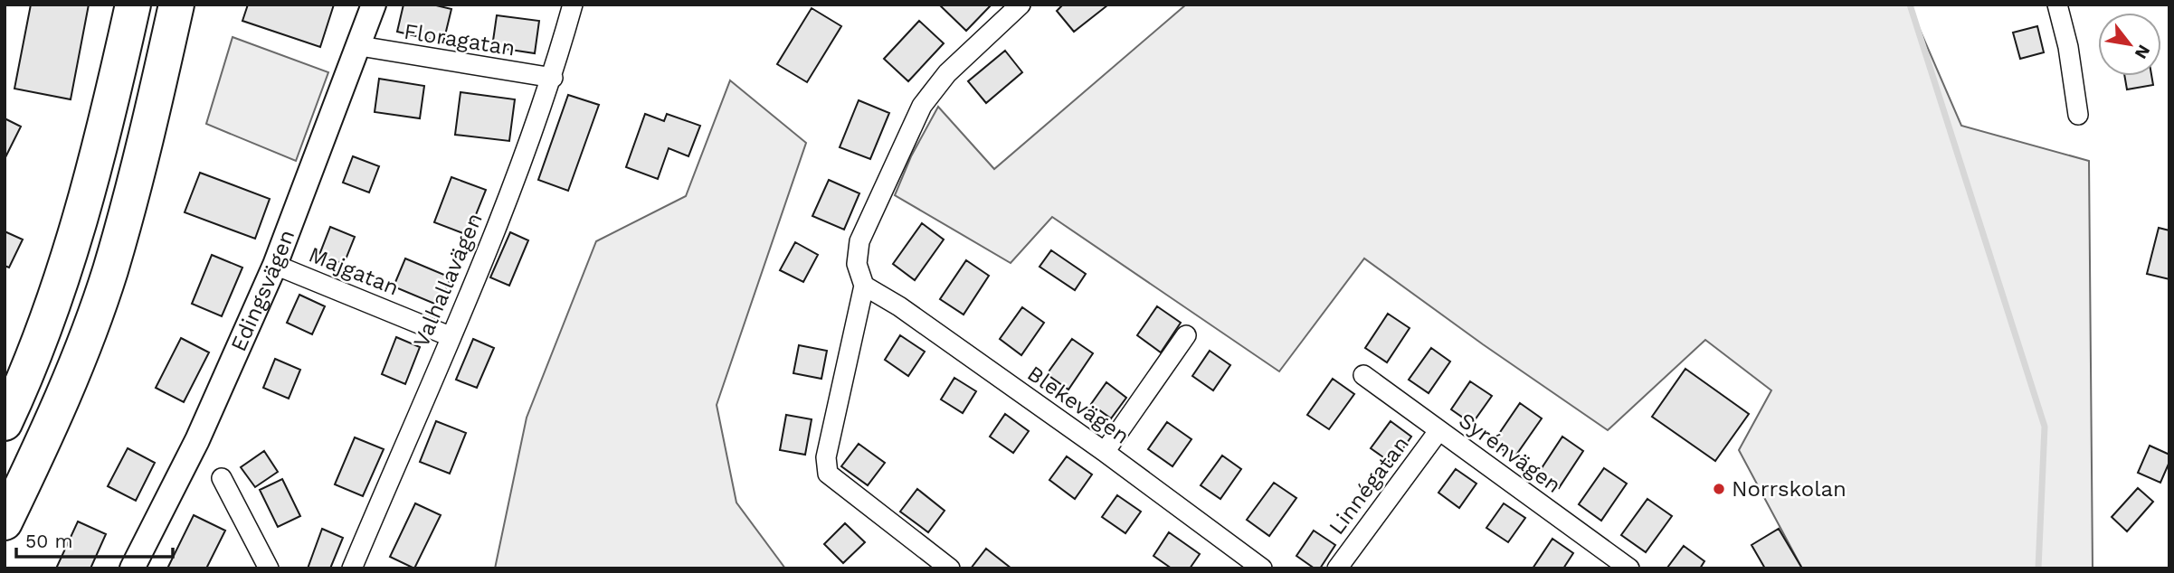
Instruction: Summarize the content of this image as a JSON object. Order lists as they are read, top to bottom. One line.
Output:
{"streets":{"street":["Floragatan","Majgatan","Valhallavägen","Edingsvägen","Blekevägen","Syrénvägen","Linnégatan"]},"crossings":[["Floragatan","Valhallavägen"],["Floragatan","Edingsvägen"],["Majgatan","Valhallavägen"],["Majgatan","Edingsvägen"],["Syrénvägen","Linnégatan"]],"places":["Norrskolan"],"scale_bar":"50 m","north":"bottom right"}
